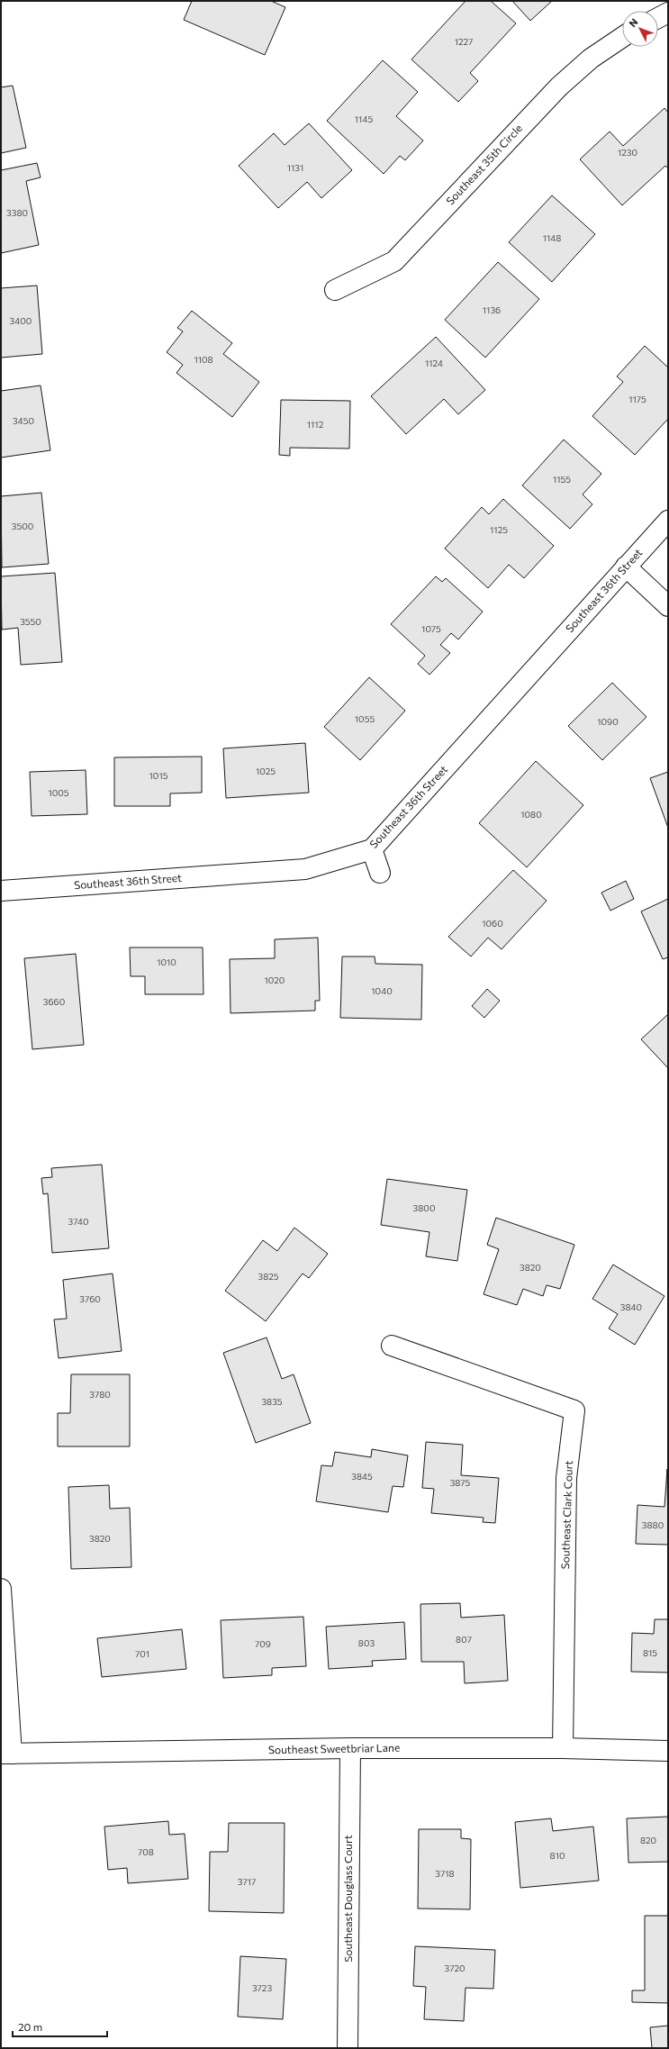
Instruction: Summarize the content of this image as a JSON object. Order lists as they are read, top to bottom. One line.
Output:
{"streets":{"street":["Southeast 35th Circle","Southeast 36th Street","Southeast Clark Court","Southeast Sweetbriar Lane","Southeast Douglass Court"]},"crossings":[["Southeast Clark Court","Southeast Sweetbriar Lane"],["Southeast Sweetbriar Lane","Southeast Douglass Court"]],"house_numbers":["1227","1145","1230","1131","3380","1148","1136","3400","1108","1124","1175","3450","1112","1155","3500","1125","3550","1075","1055","1090","1025","1015","1005","1080","1060","1010","1020","1040","3660","3800","3740","3820","3825","3760","3840","3780","3835","3845","3875","3880","3820","807","803","709","815","701","820","708","810","3718","3717","3720","3723"],"scale_bar":"20 m","north":"top left"}
